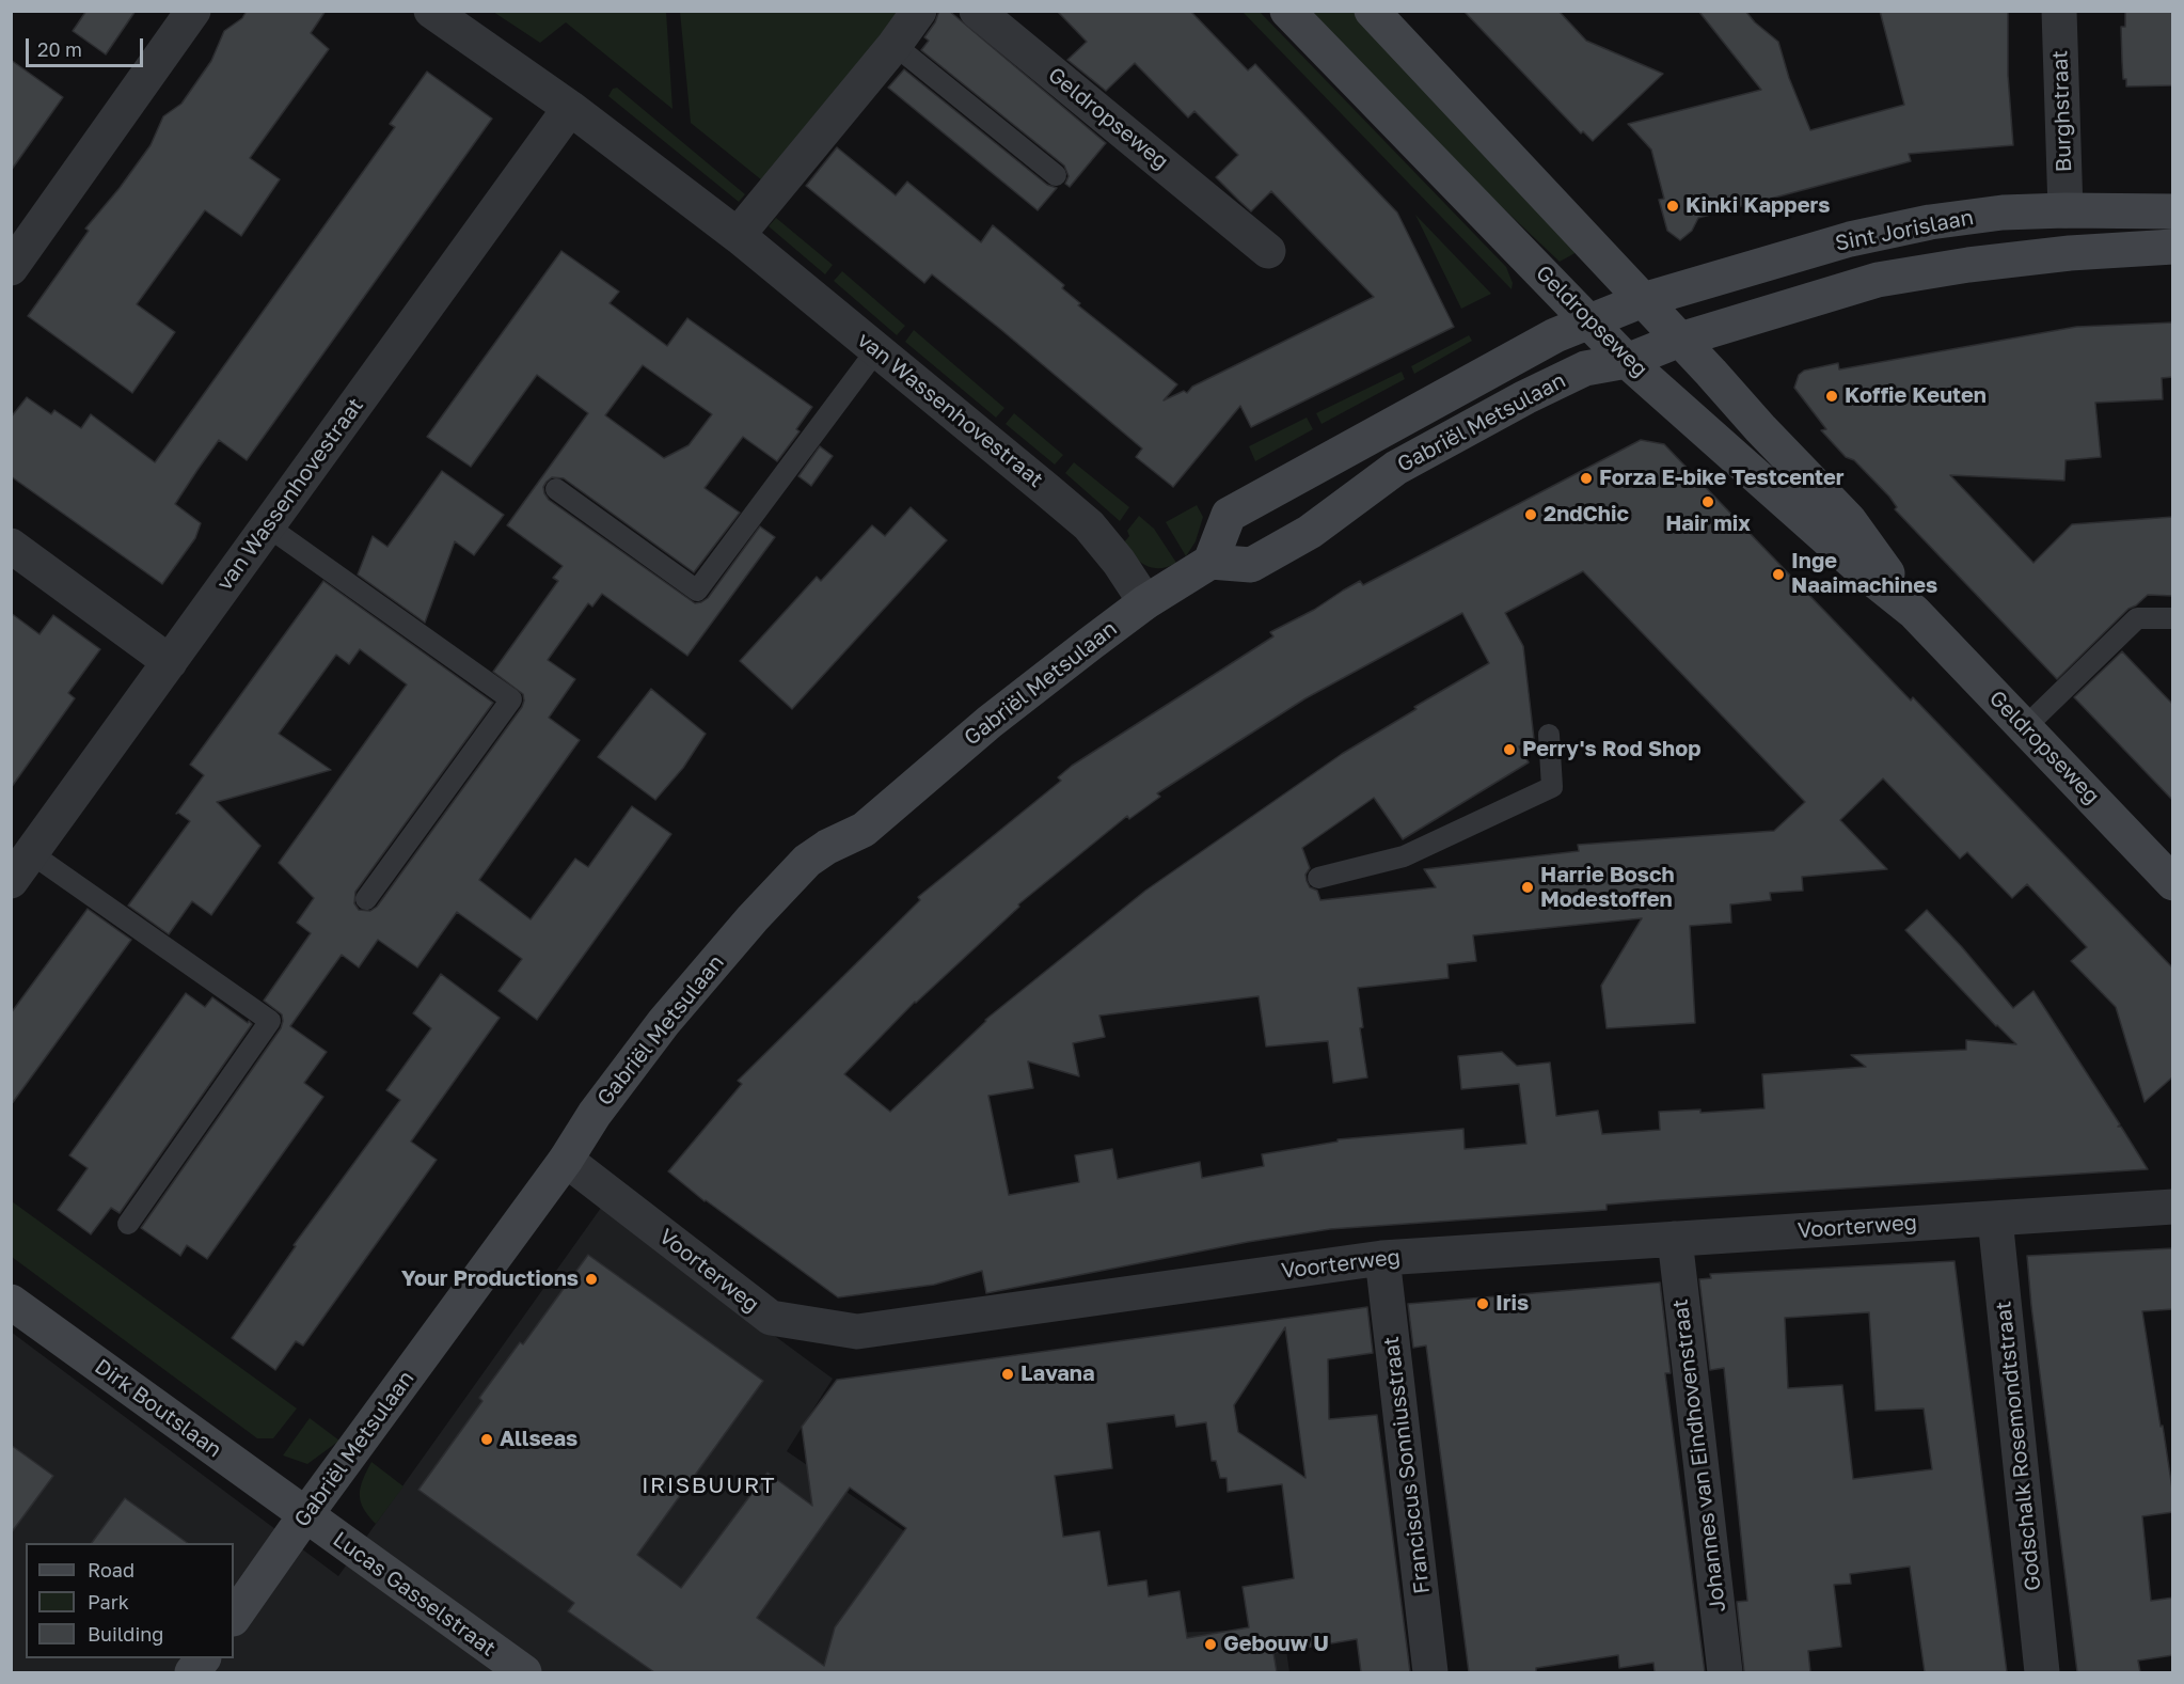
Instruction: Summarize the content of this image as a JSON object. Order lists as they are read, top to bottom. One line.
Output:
{"streets":{"street":["Burghstraat","Geldropseweg","Sint Jorislaan","van Wassenhovestraat","Gabriël Metsulaan","Voorterweg","Dirk Boutslaan","Godschalk Rosemondtstraat","Johannes van Eindhovenstraat","Franciscus Sonniusstraat","Lucas Gasselstraat"]},"crossings":[["Burghstraat","Sint Jorislaan"],["Geldropseweg","Sint Jorislaan"],["Geldropseweg","Gabriël Metsulaan"],["Sint Jorislaan","Gabriël Metsulaan"],["van Wassenhovestraat","Gabriël Metsulaan"],["Gabriël Metsulaan","Voorterweg"],["Gabriël Metsulaan","Dirk Boutslaan"],["Gabriël Metsulaan","Lucas Gasselstraat"],["Voorterweg","Godschalk Rosemondtstraat"],["Voorterweg","Johannes van Eindhovenstraat"],["Voorterweg","Franciscus Sonniusstraat"],["Dirk Boutslaan","Lucas Gasselstraat"]],"districts":["IRISBUURT"],"places":["Kinki Kappers","Koffie Keuten","Forza E-bike Testcenter","Hair mix","2ndChic","Inge Naaimachines","Perry's Rod Shop","Harrie Bosch Modestoffen","Your Productions","Iris","Lavana","Allseas","Gebouw U"],"legend":["Road","Park","Building"],"scale_bar":"20 m"}
